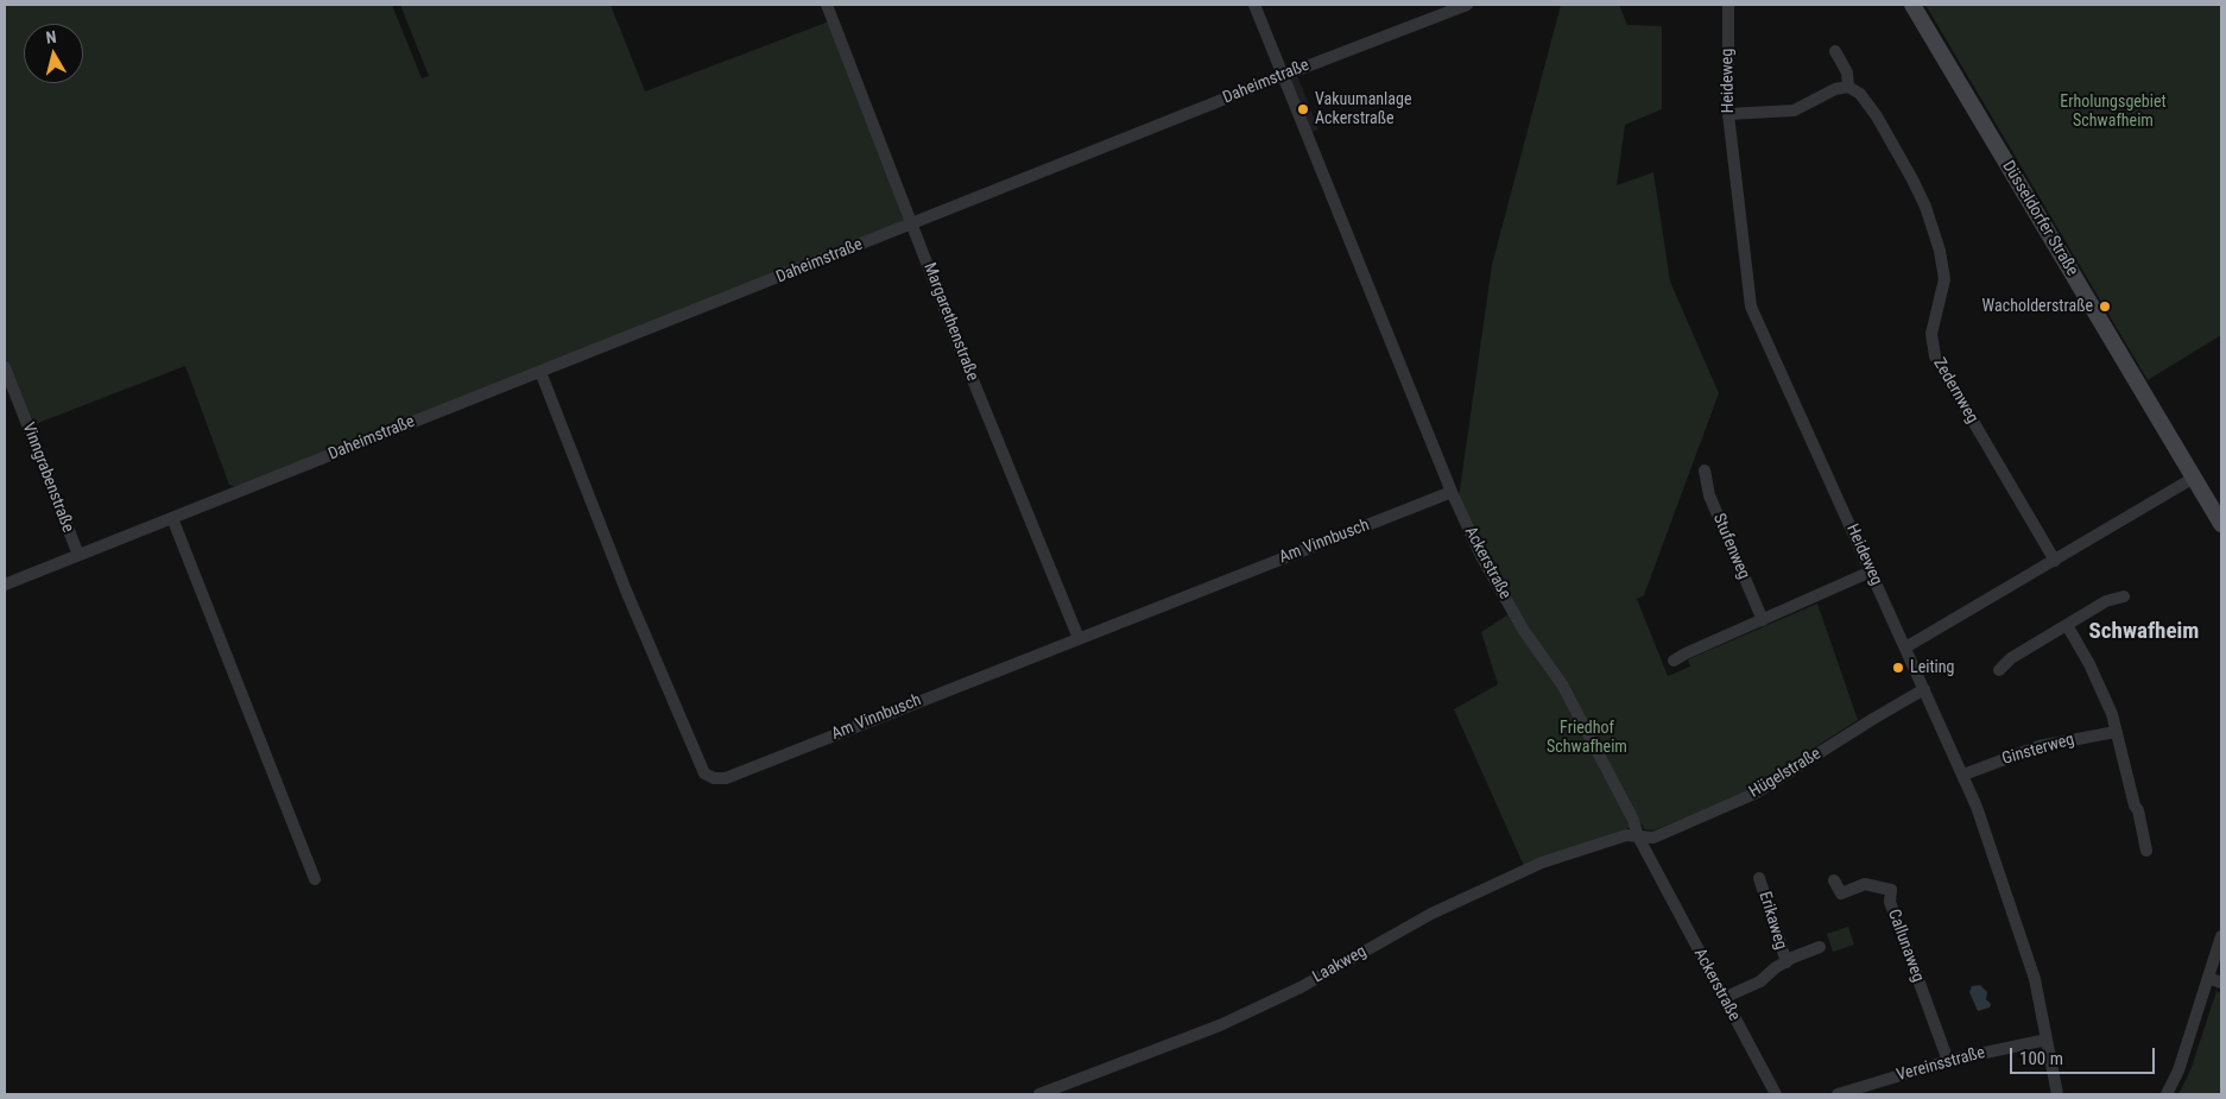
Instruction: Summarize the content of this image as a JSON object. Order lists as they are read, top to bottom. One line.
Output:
{"streets":{"main road":["Düsseldorfer Straße"],"street":["Heideweg","Daheimstraße","Margarethenstraße","Zedernweg","Vinngrabenstraße","Am Vinnbusch","Stufenweg","Ackerstraße","Ginsterweg","Hügelstraße","Erikaweg","Callunaweg","Laakweg","Vereinsstraße"]},"crossings":[["Heideweg","Ginsterweg"],["Heideweg","Hügelstraße"],["Heideweg","Vereinsstraße"],["Daheimstraße","Margarethenstraße"],["Daheimstraße","Vinngrabenstraße"],["Daheimstraße","Am Vinnbusch"],["Daheimstraße","Ackerstraße"],["Margarethenstraße","Am Vinnbusch"],["Am Vinnbusch","Ackerstraße"],["Ackerstraße","Hügelstraße"],["Ackerstraße","Erikaweg"],["Ackerstraße","Laakweg"],["Hügelstraße","Laakweg"],["Callunaweg","Vereinsstraße"]],"districts":["Schwafheim"],"parks":["Erholungsgebiet Schwafheim","Friedhof Schwafheim"],"places":["Vakuumanlage Ackerstraße","Wacholderstraße","Leiting"],"scale_bar":"100 m","north":"top"}
